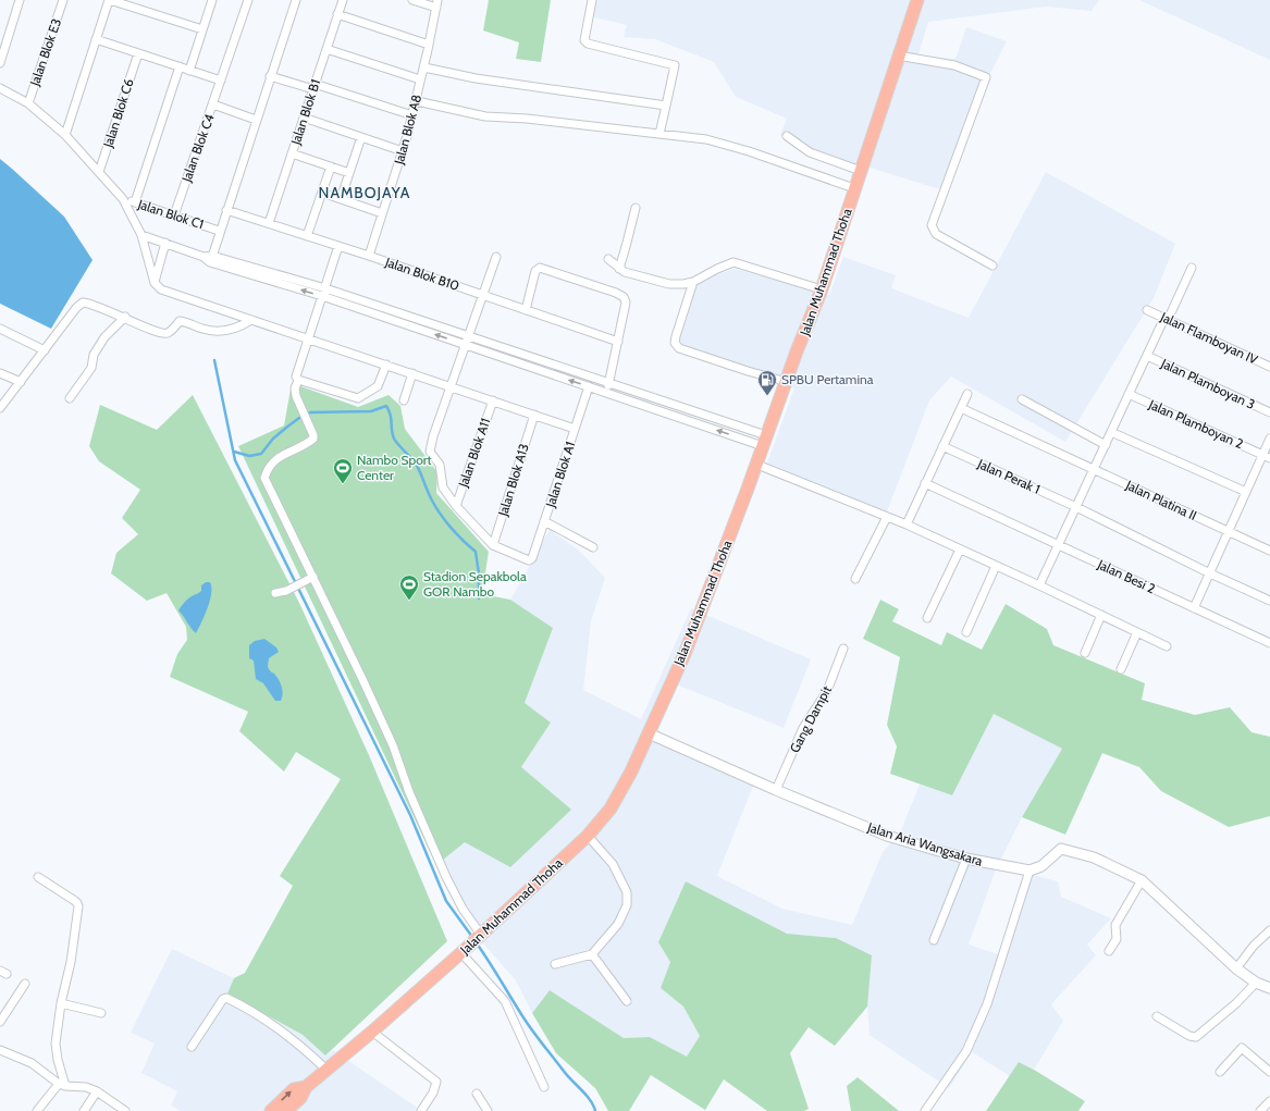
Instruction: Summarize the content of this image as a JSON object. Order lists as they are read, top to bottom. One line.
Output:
{"streets":{"main road":["Jalan Muhammad Thoha"],"street":["Jalan Blok E3","Jalan Blok B1","Jalan Blok C6","Jalan Blok A8","Jalan Blok C4","Jalan Blok C1","Jalan Blok B10","Jalan Flamboyan IV","Jalan Plamboyan 3","Jalan Plamboyan 2","Jalan Blok A11","Jalan Blok A1","Jalan Perak 1","Jalan Blok A13","Jalan Platina II","Jalan Besi 2","Gang Dampit","Jalan Aria Wangsakara"]},"crossings":[["Jalan Blok B1","Jalan Blok B10"],["Jalan Blok A8","Jalan Blok B10"],["Jalan Blok C4","Jalan Blok C1"],["Jalan Muhammad Thoha","Jalan Aria Wangsakara"],["Jalan Blok A1","Jalan Blok A13"],["Gang Dampit","Jalan Aria Wangsakara"]],"districts":["NAMBOJAYA"],"places":{"fuel station":["SPBU Pertamina"],"sports":["Nambo Sport Center","Stadion Sepakbola GOR Nambo"]}}
